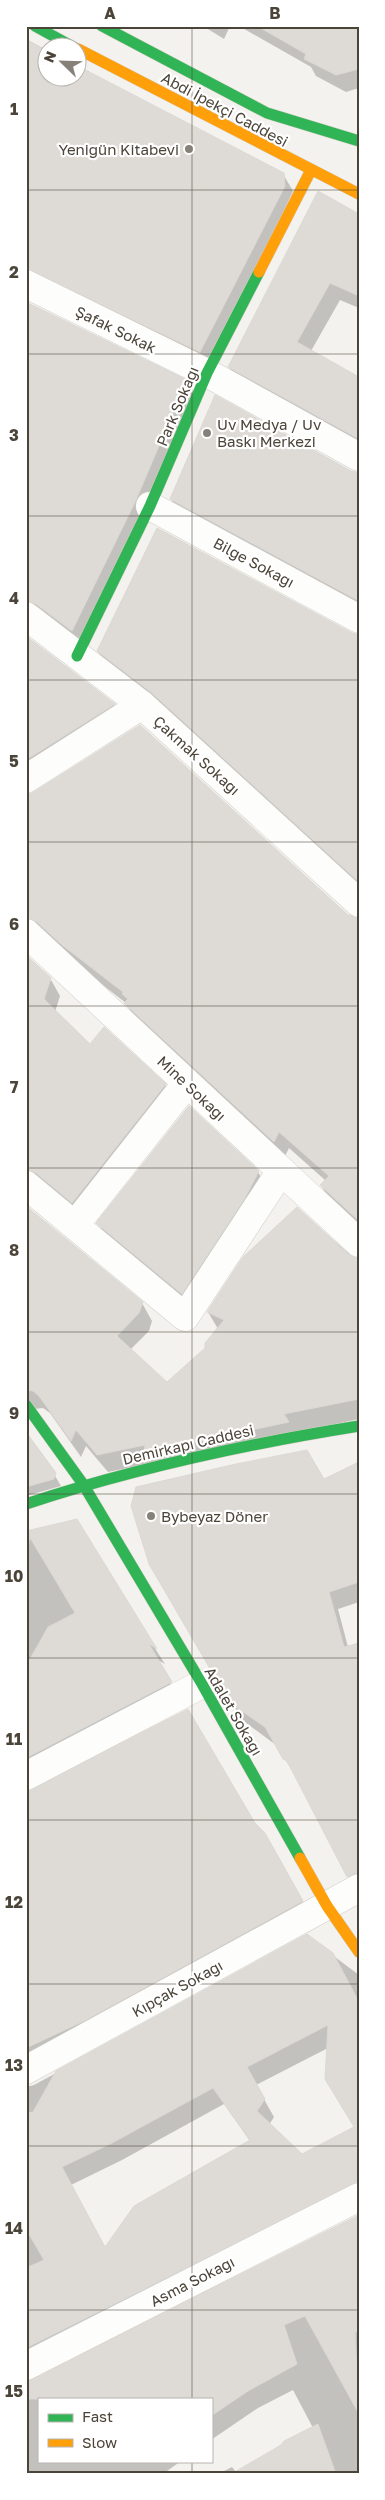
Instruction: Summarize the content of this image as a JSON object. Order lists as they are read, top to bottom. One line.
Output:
{"streets":{"street":["Abdi İpekçi Caddesi","Şafak Sokak","Park Sokağı","Bilge Sokağı","Çakmak Sokağı","Mine Sokağı","Demirkapı Caddesi","Adalet Sokağı","Kıpçak Sokağı","Asma Sokağı"]},"crossings":[["Abdi İpekçi Caddesi","Park Sokağı"],["Şafak Sokak","Park Sokağı"],["Park Sokağı","Bilge Sokağı"],["Park Sokağı","Çakmak Sokağı"],["Demirkapı Caddesi","Adalet Sokağı"],["Adalet Sokağı","Kıpçak Sokağı"]],"places":["Yenigün Kitabevi","Uv Medya / Uv Baskı Merkezi","Bybeyaz Döner"],"legend":["Fast","Slow"],"north":"top left","grid":{"columns":["A","B"],"rows":["1","2","3","4","5","6","7","8","9","10","11","12","13","14","15"]}}
